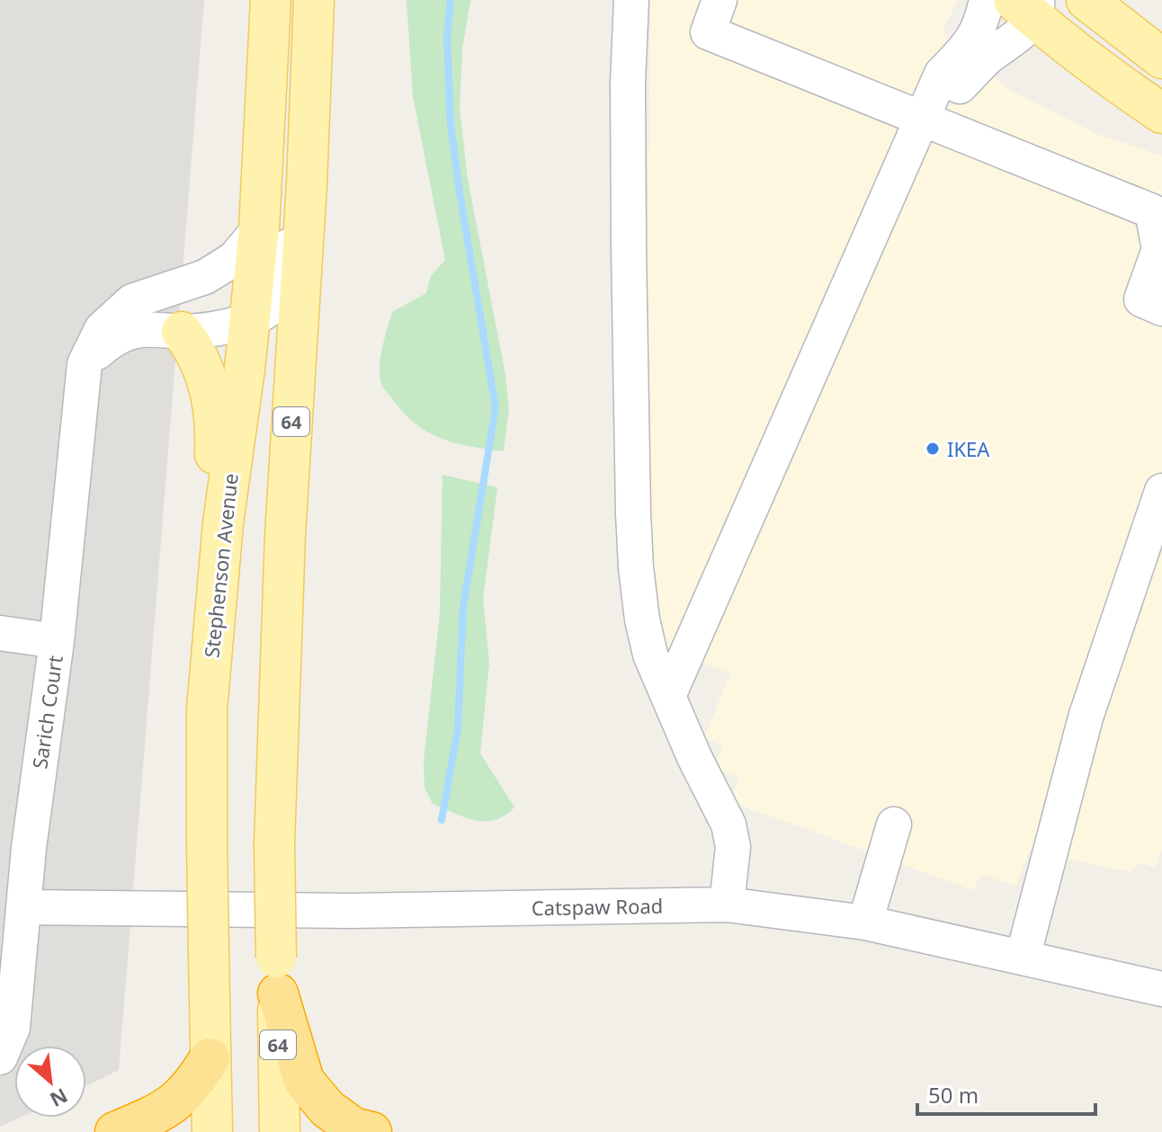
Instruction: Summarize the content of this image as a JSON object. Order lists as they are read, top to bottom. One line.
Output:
{"streets":{"main road":["64","Stephenson Avenue"],"street":["Sarich Court","Catspaw Road"]},"crossings":[["Stephenson Avenue","Sarich Court"],["Sarich Court","Catspaw Road"]],"places":["IKEA"],"scale_bar":"50 m","north":"bottom right"}
